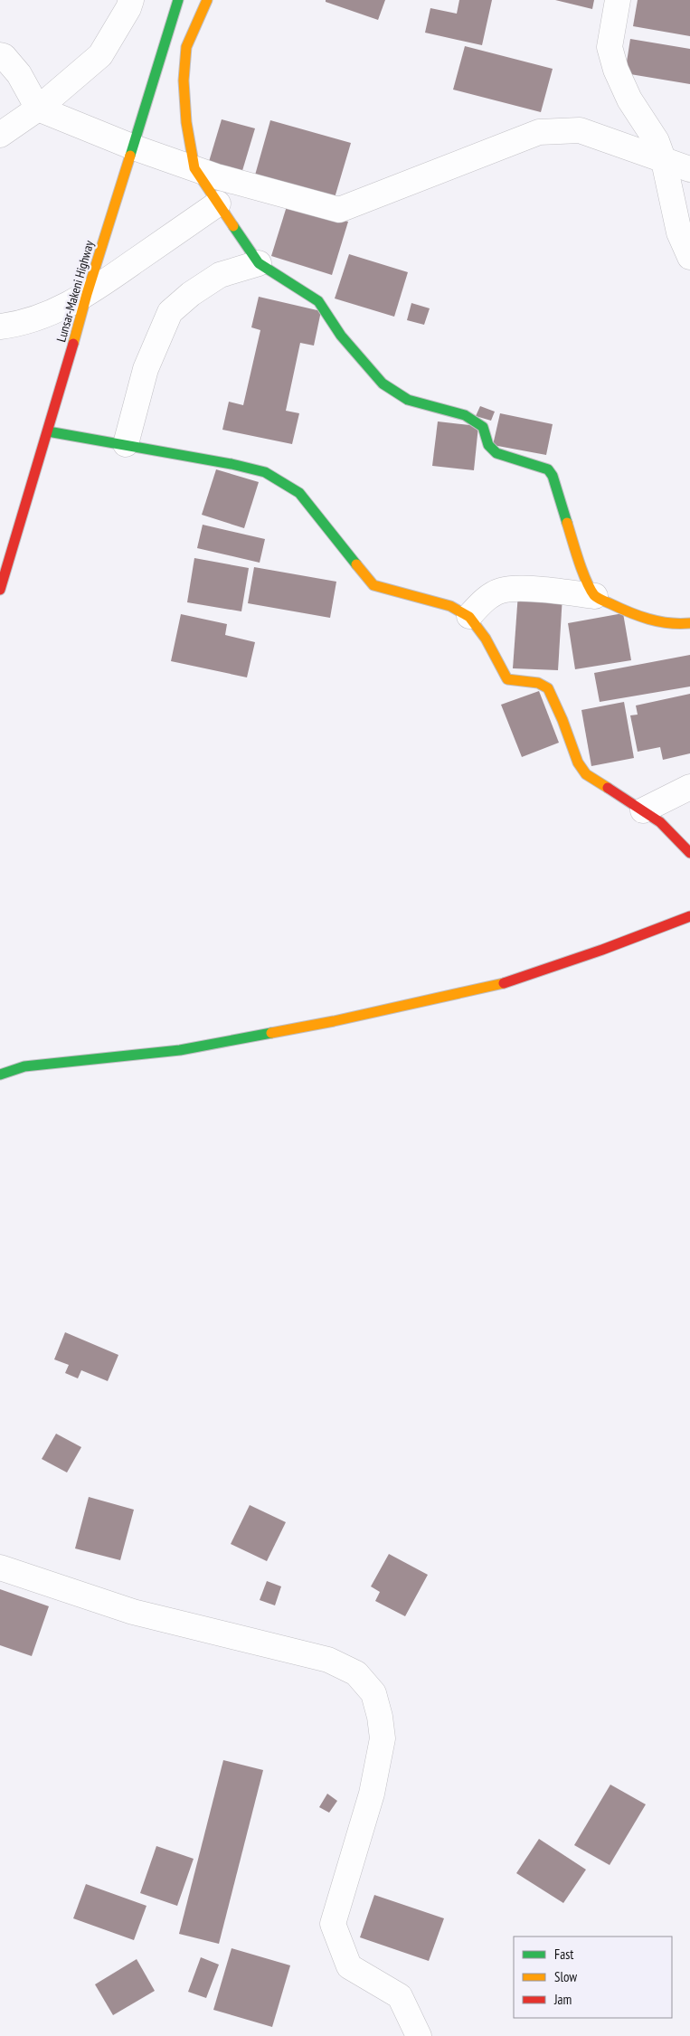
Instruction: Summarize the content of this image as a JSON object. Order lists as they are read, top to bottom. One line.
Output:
{"streets":{"street":["Lunsar-Makeni Highway"]},"legend":["Fast","Slow","Jam"]}
